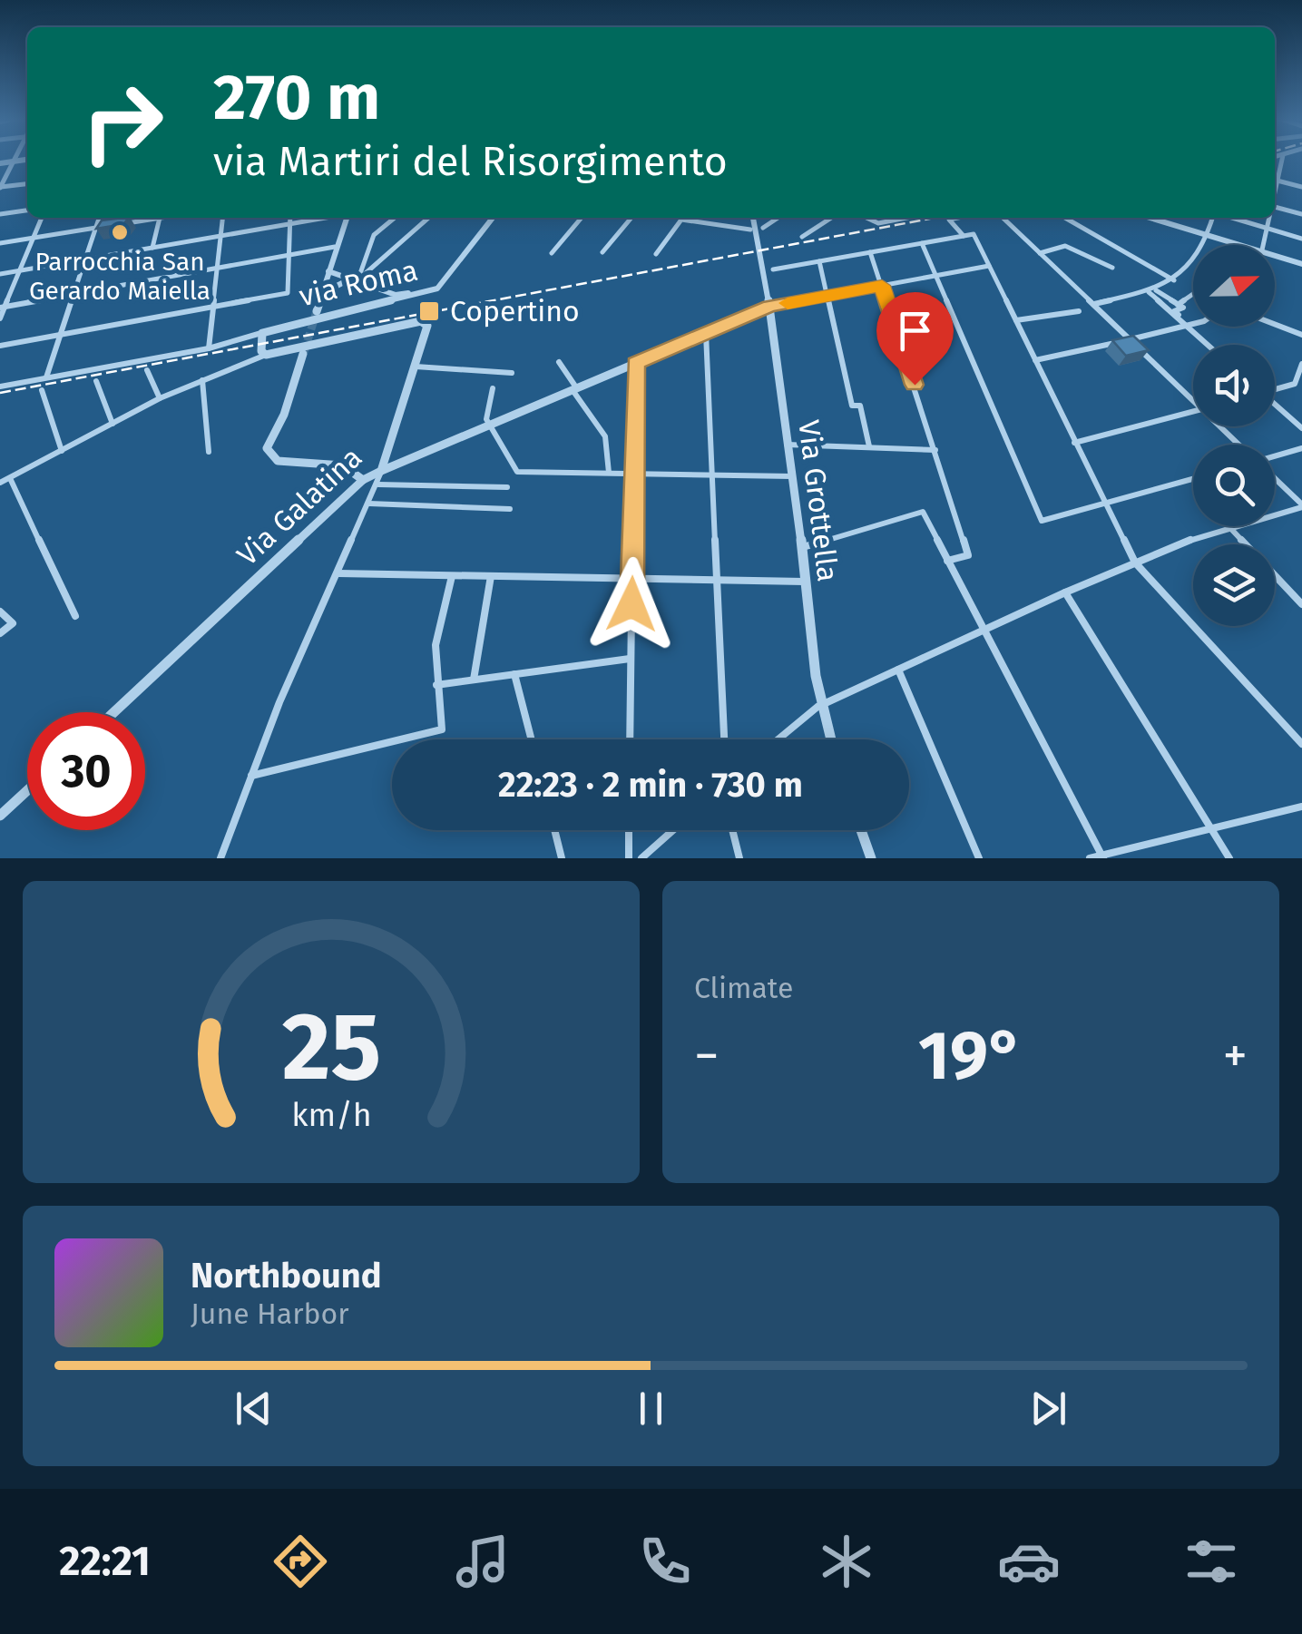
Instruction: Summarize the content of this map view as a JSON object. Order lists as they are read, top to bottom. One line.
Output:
{"streets":{"street":["via Roma","Via Grottella","Via Galatina"]},"places":{"other":["Parrocchia San Gerardo Maiella"],"transit":["Copertino"]},"north":"right","page":{"turn":["270 m","via Martiri del Risorgimento"],"limit":"30","trip":"22:23 · 2 min · 730 m","tile":"Climate","heat":["−","19°","+"],"song":["Northbound","June Harbor"],"tabs":"22:21","gauge":["25","km/h"]}}
